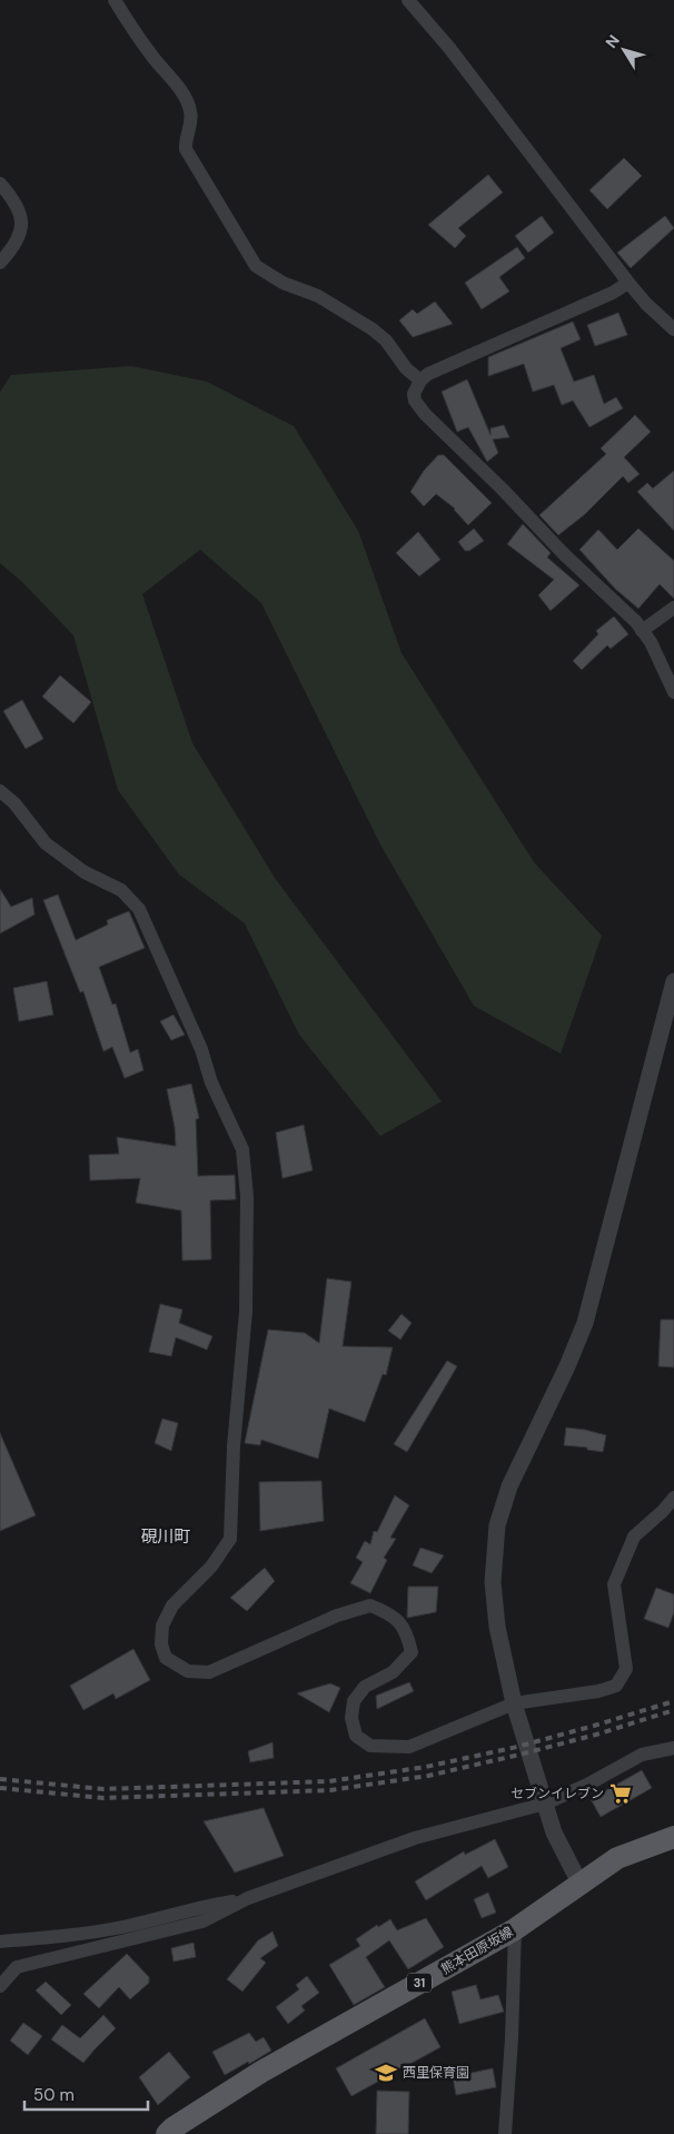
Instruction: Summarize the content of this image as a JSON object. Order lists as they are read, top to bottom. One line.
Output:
{"streets":{"main road":["熊本田原坂線","31"]},"districts":["硯川町"],"places":{"supermarket":["セブンイレブン"],"school or university":["西里保育園"]},"scale_bar":"50 m","north":"top left"}
